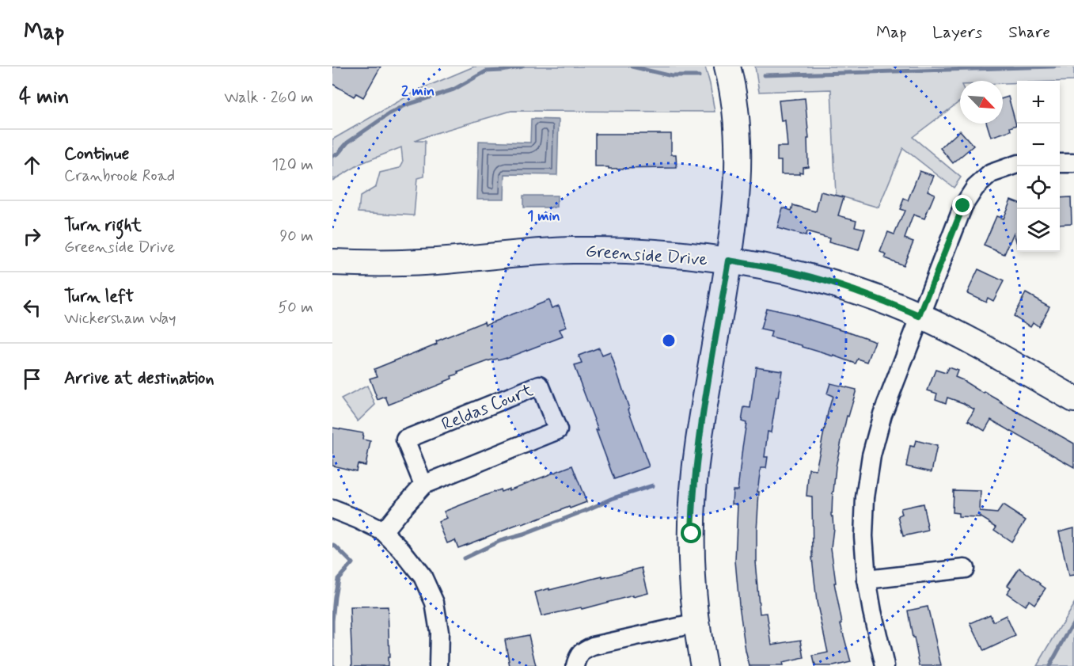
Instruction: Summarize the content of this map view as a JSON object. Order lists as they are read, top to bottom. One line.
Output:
{"streets":{"street":["Greenside Drive","Reldas Court"]},"north":"bottom right","page":{"header":"Map","nav":["Map","Layers","Share"],"heading":["4 min","Walk · 260 m"],"map_buttons":["+","−"],"list":[["Continue","Cranbrook Road","120 m"],["Turn right","Greenside Drive","90 m"],["Turn left","Wickersham Way","50 m"],"Arrive at destination"]},"rings":["2 min","1 min"]}
